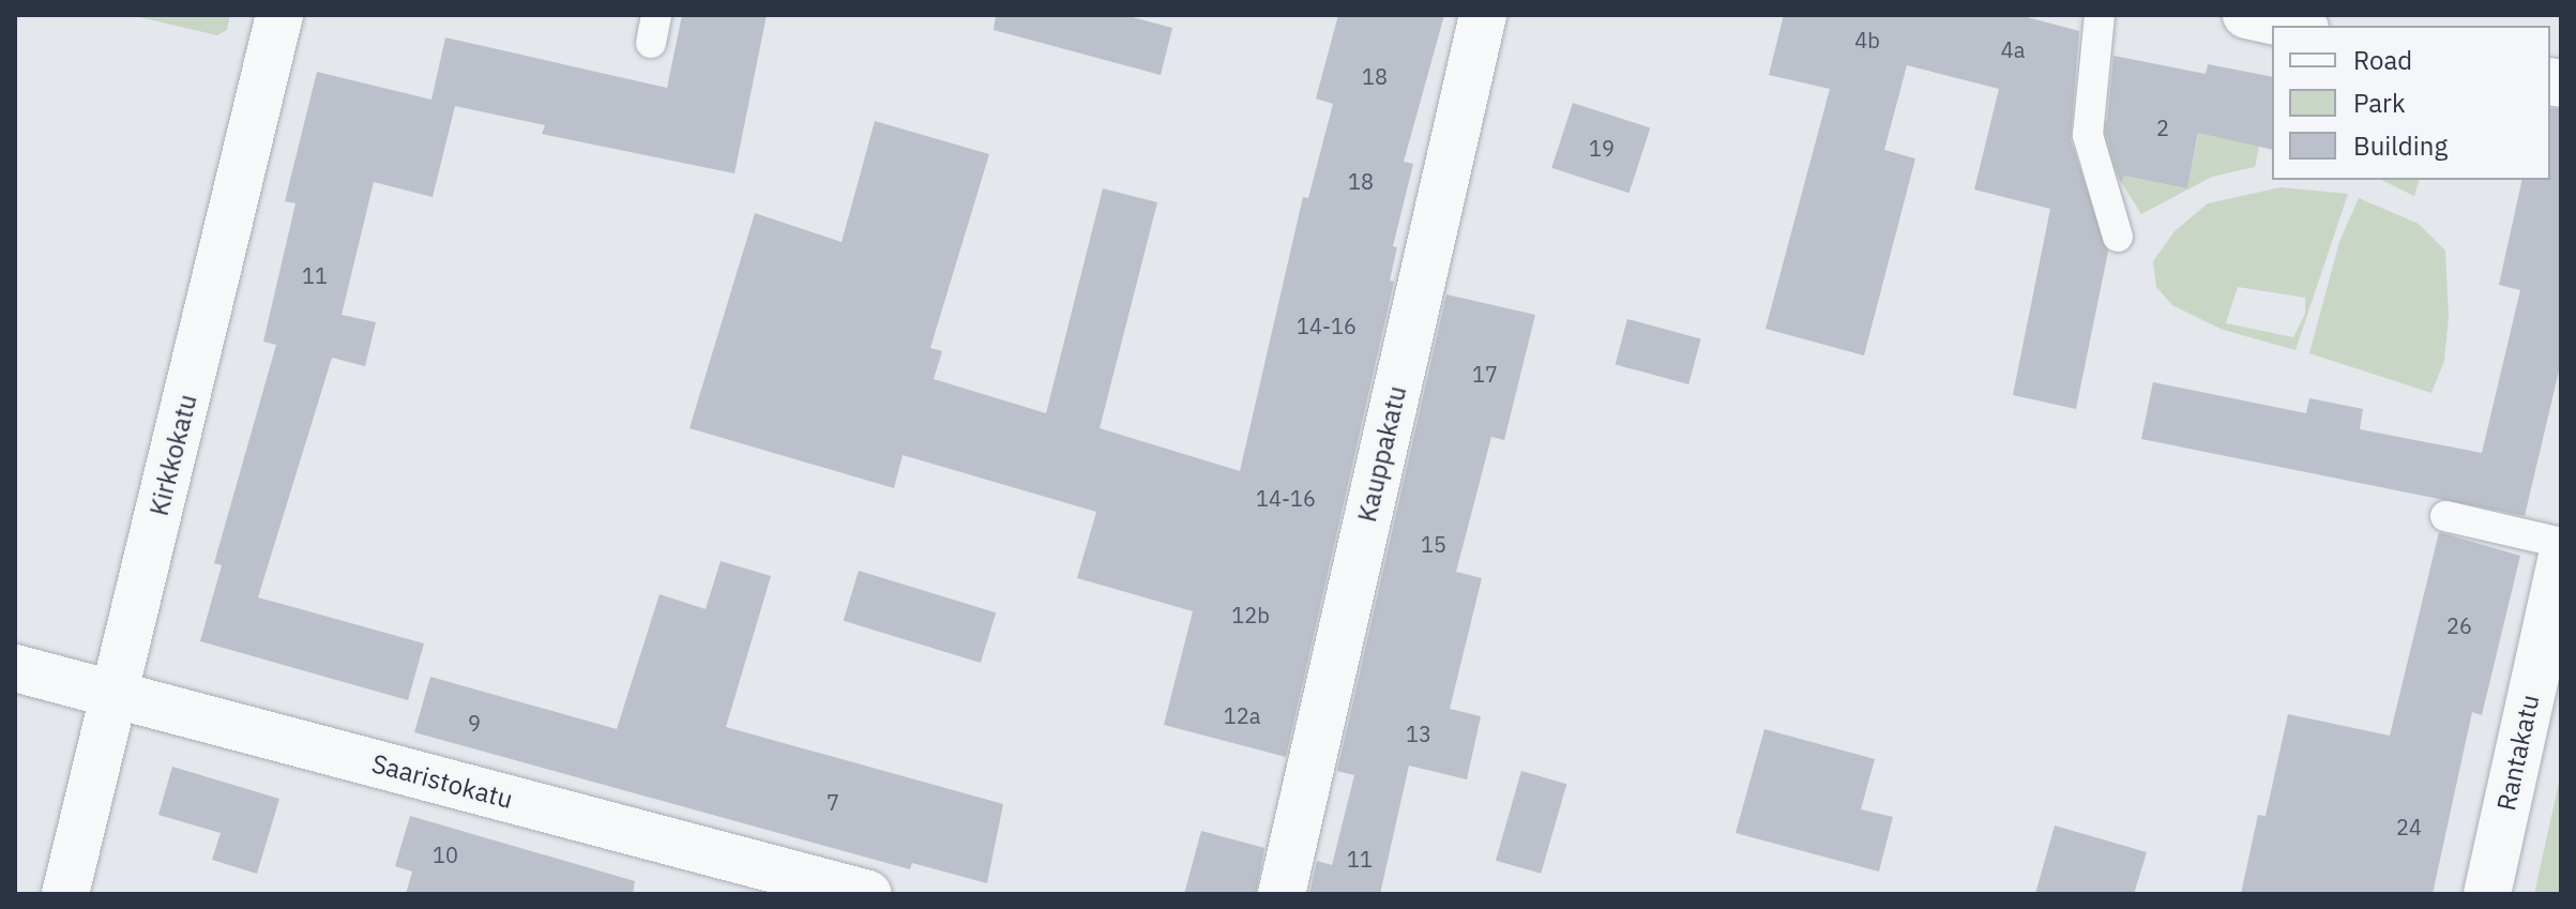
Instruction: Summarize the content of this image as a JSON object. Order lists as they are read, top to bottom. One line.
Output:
{"streets":{"street":["Kauppakatu","Kirkkokatu","Rantakatu","Saaristokatu"]},"crossings":[["Kirkkokatu","Saaristokatu"]],"house_numbers":["4b","4a","18","2","19","18","11","14-16","17","14-16","15","12b","26","12a","9","13","7","24","10","11"],"legend":["Road","Park","Building"]}
